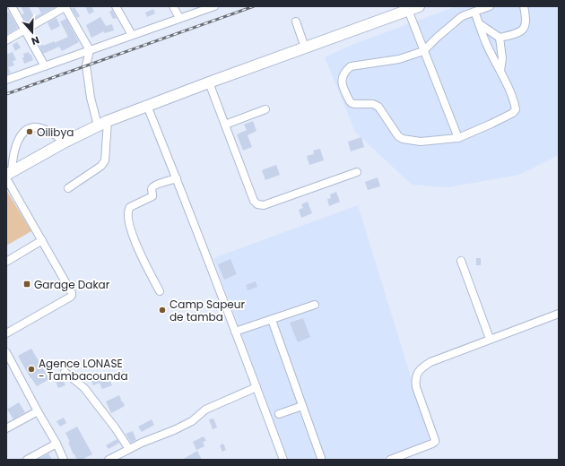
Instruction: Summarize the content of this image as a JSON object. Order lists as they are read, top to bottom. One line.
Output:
{"places":{"other":["Oilibya","Camp Sapeur de tamba","Agence LONASE - Tambacounda"],"transit":["Garage Dakar"]},"north":"bottom"}
